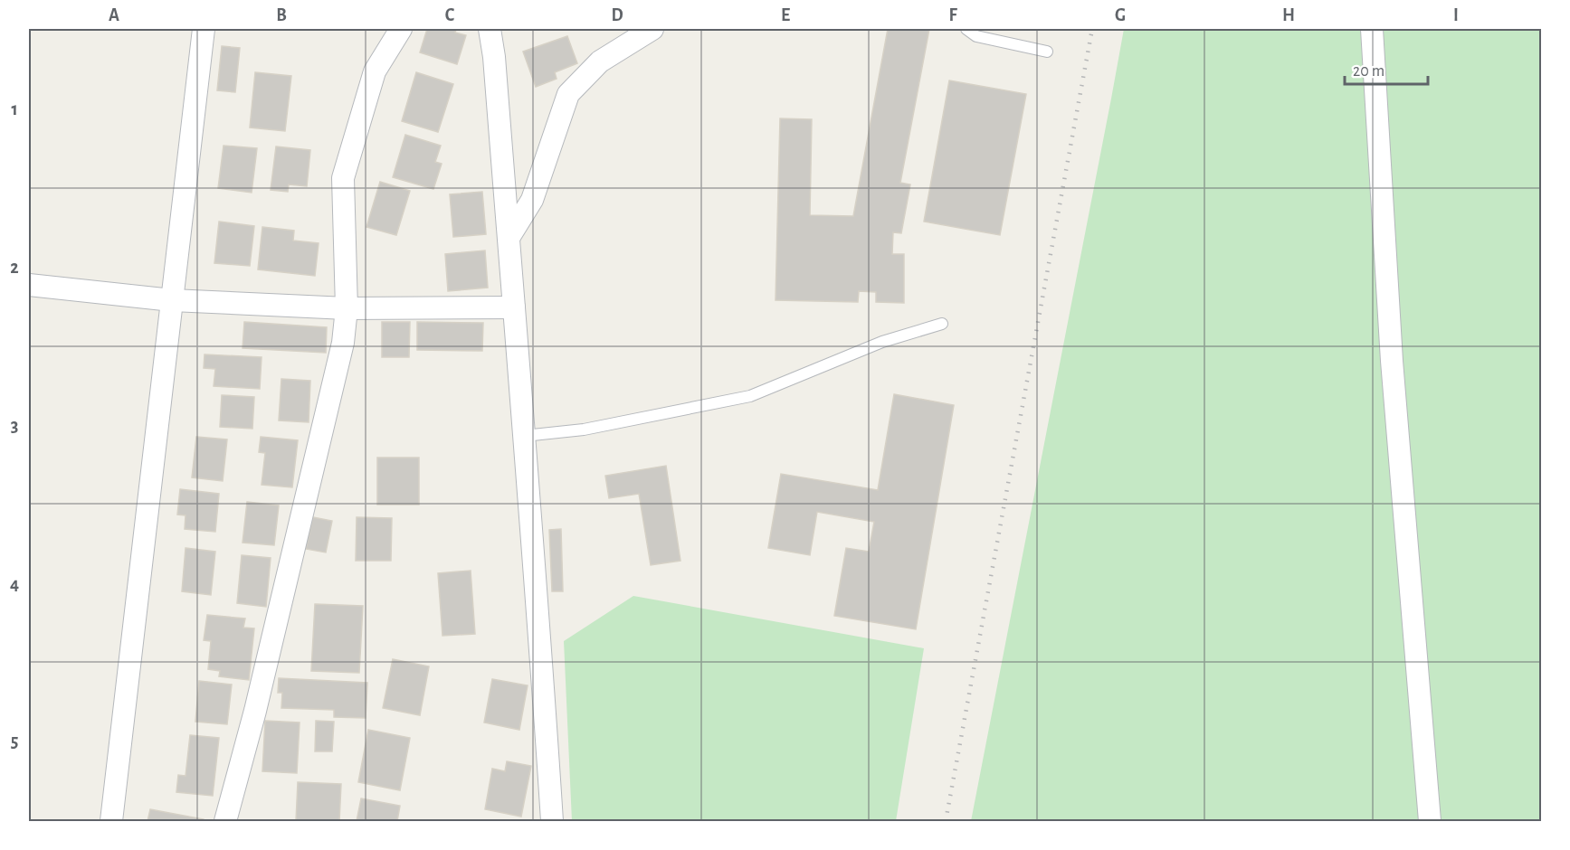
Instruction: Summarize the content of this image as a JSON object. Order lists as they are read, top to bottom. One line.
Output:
{"scale_bar":"20 m","grid":{"columns":["A","B","C","D","E","F","G","H","I"],"rows":["1","2","3","4","5"]}}
